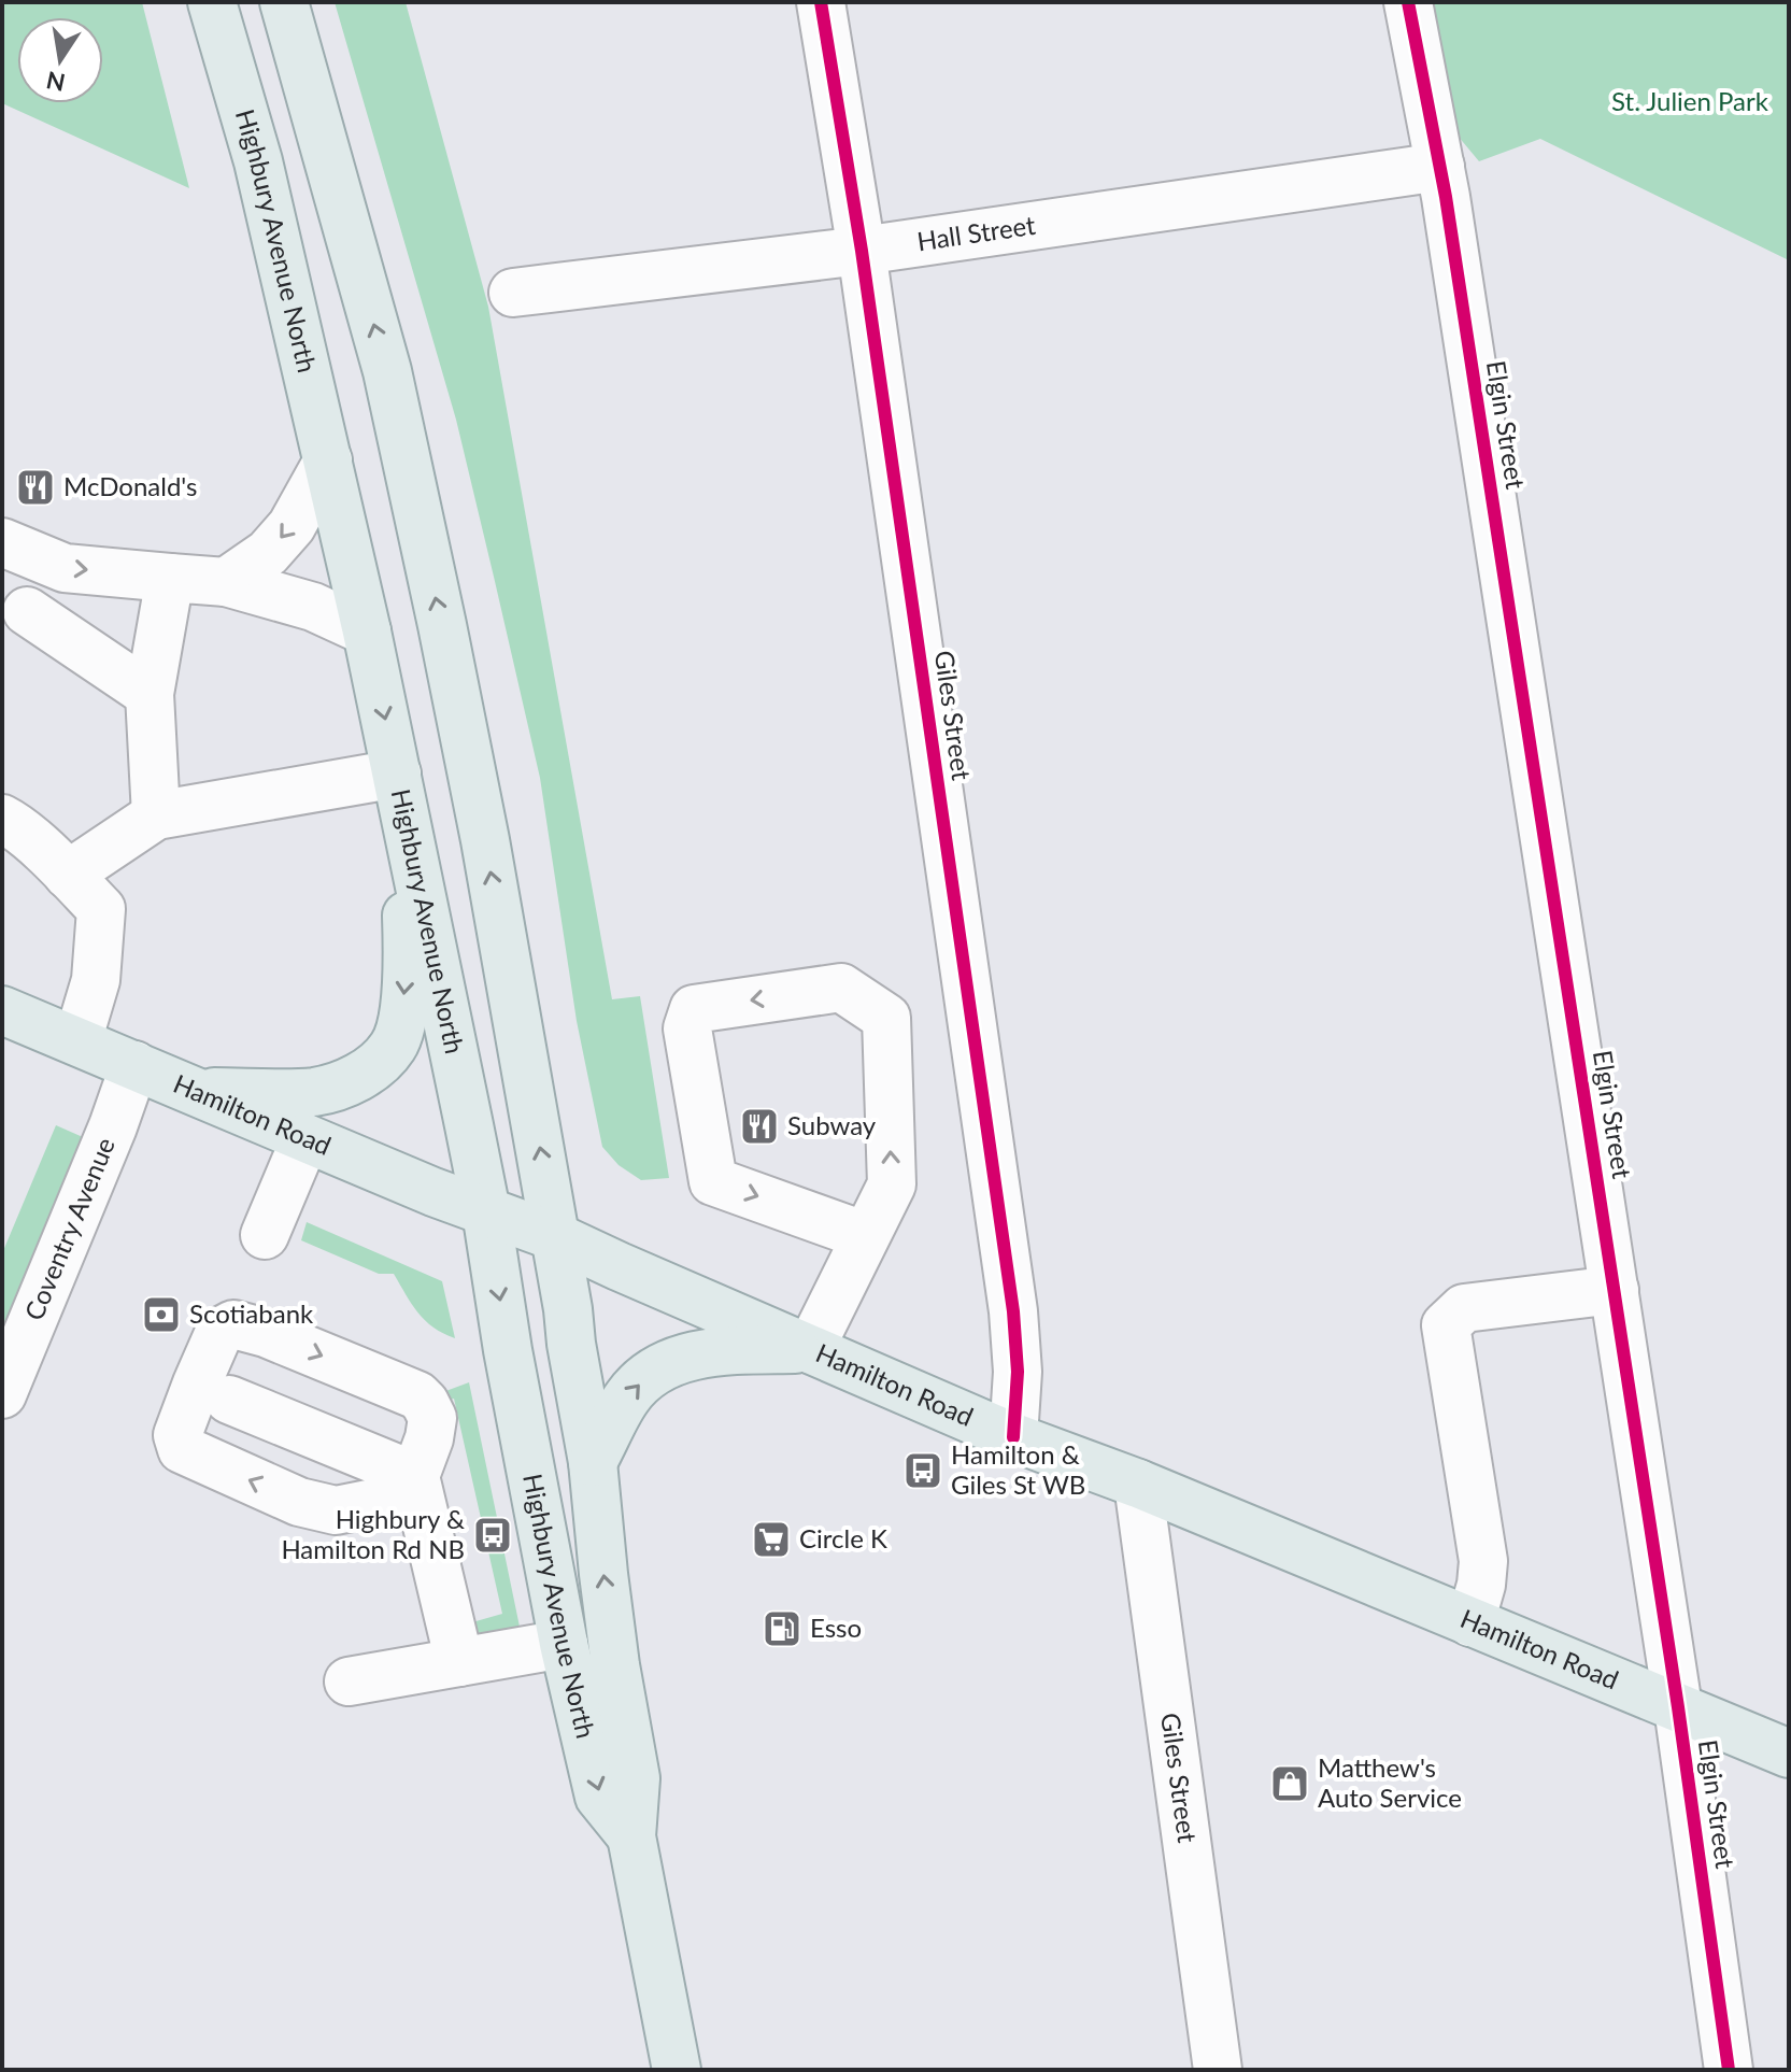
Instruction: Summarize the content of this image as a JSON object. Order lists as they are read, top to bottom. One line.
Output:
{"streets":{"main road":["Highbury Avenue North","Hamilton Road"],"street":["Hall Street","Elgin Street","Giles Street","Coventry Avenue"]},"crossings":[["Hall Street","Elgin Street"],["Hall Street","Giles Street"],["Highbury Avenue North","Hamilton Road"],["Elgin Street","Hamilton Road"],["Giles Street","Hamilton Road"],["Hamilton Road","Coventry Avenue"]],"parks":["St. Julien Park"],"places":{"restaurant":["McDonald's","Subway"],"bank":["Scotiabank"],"bus stop":["Hamilton & Giles St WB","Highbury & Hamilton Rd NB"],"supermarket":["Circle K"],"fuel station":["Esso"],"shop":["Matthew's Auto Service"]},"north":"bottom"}
